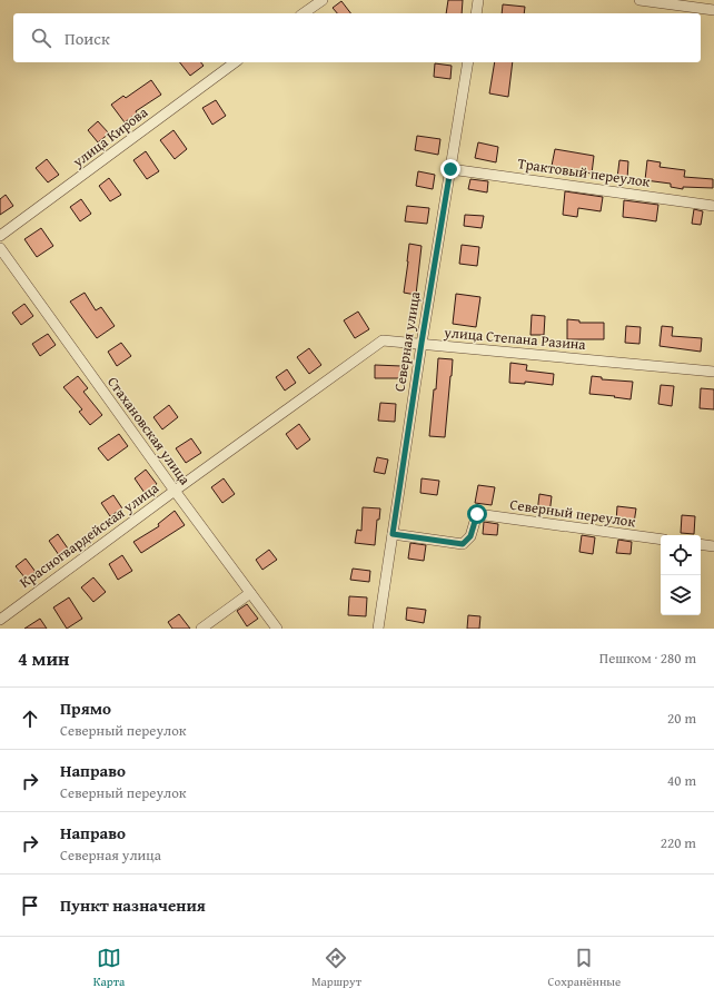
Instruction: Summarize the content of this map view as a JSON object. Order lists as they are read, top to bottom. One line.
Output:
{"streets":{"street":["улица Кирова","Трактовый переулок","улица Степана Разина","Северная улица","Стахановская улица","Северный переулок","Красногвардейская улица"]},"crossings":[["Трактовый переулок","Северная улица"],["улица Степана Разина","Северная улица"],["улица Степана Разина","Стахановская улица"],["улица Степана Разина","Красногвардейская улица"],["Северная улица","Северный переулок"],["Стахановская улица","Красногвардейская улица"]],"page":{"search":"Поиск","heading":["4 мин","Пешком · 280 m"],"list":[["Прямо","Северный переулок","20 m"],["Направо","Северный переулок","40 m"],["Направо","Северная улица","220 m"],"Пункт назначения"],"nav":["Карта","Маршрут","Сохранённые"]}}
